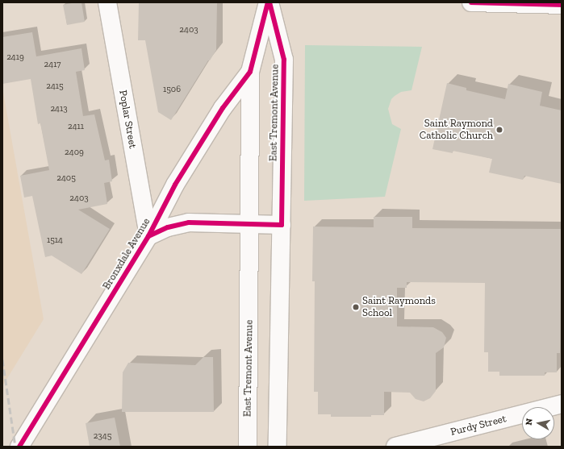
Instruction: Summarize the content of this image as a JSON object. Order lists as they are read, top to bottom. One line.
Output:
{"streets":{"street":["East Tremont Avenue","Poplar Street","Bronxdale Avenue","Purdy Street"]},"crossings":[["East Tremont Avenue","Bronxdale Avenue"],["Poplar Street","Bronxdale Avenue"]],"places":["Saint Raymond Catholic Church","Saint Raymonds School"],"house_numbers":["2403","2419","2417","2415","1506","2413","2411","2409","2405","2403","1514","2345"],"north":"left"}
